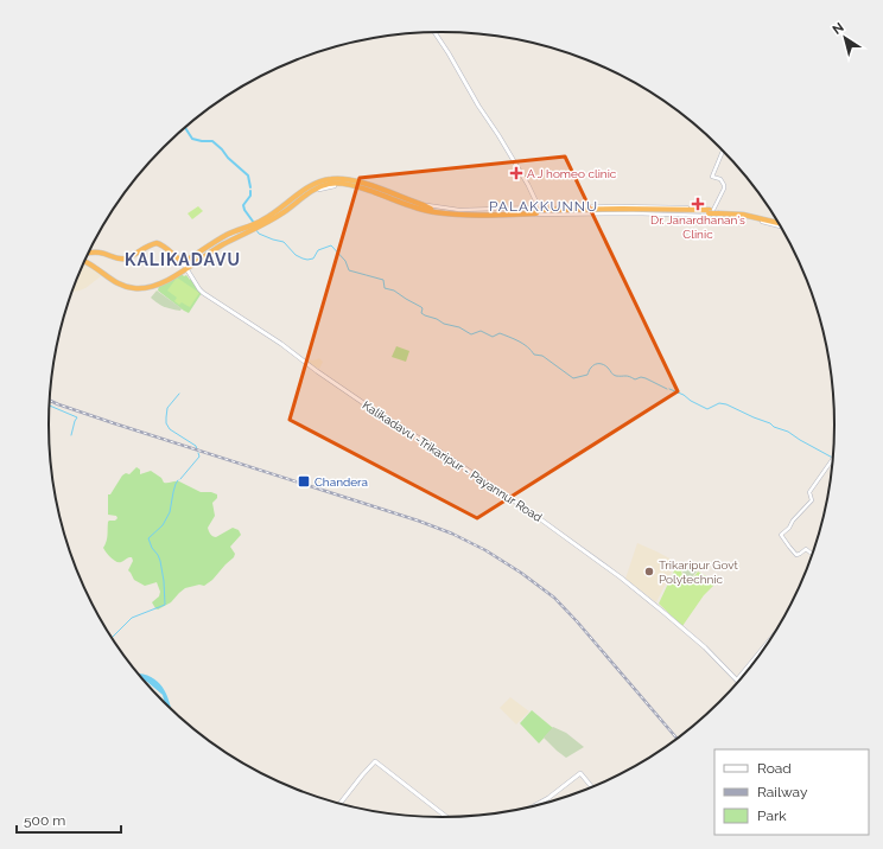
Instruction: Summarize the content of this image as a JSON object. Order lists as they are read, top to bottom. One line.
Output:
{"streets":{"main road":["Kalikadavu -Trikaripur - Payannur Road"]},"districts":["PALAKKUNNU","KALIKADAVU"],"places":{"health":["A J homeo clinic","Dr. Janardhanan's Clinic"],"transit":["Chandera"],"other":["Trikaripur Govt Polytechnic"]},"legend":["Road","Railway","Park"],"scale_bar":"500 m","north":"top left"}
